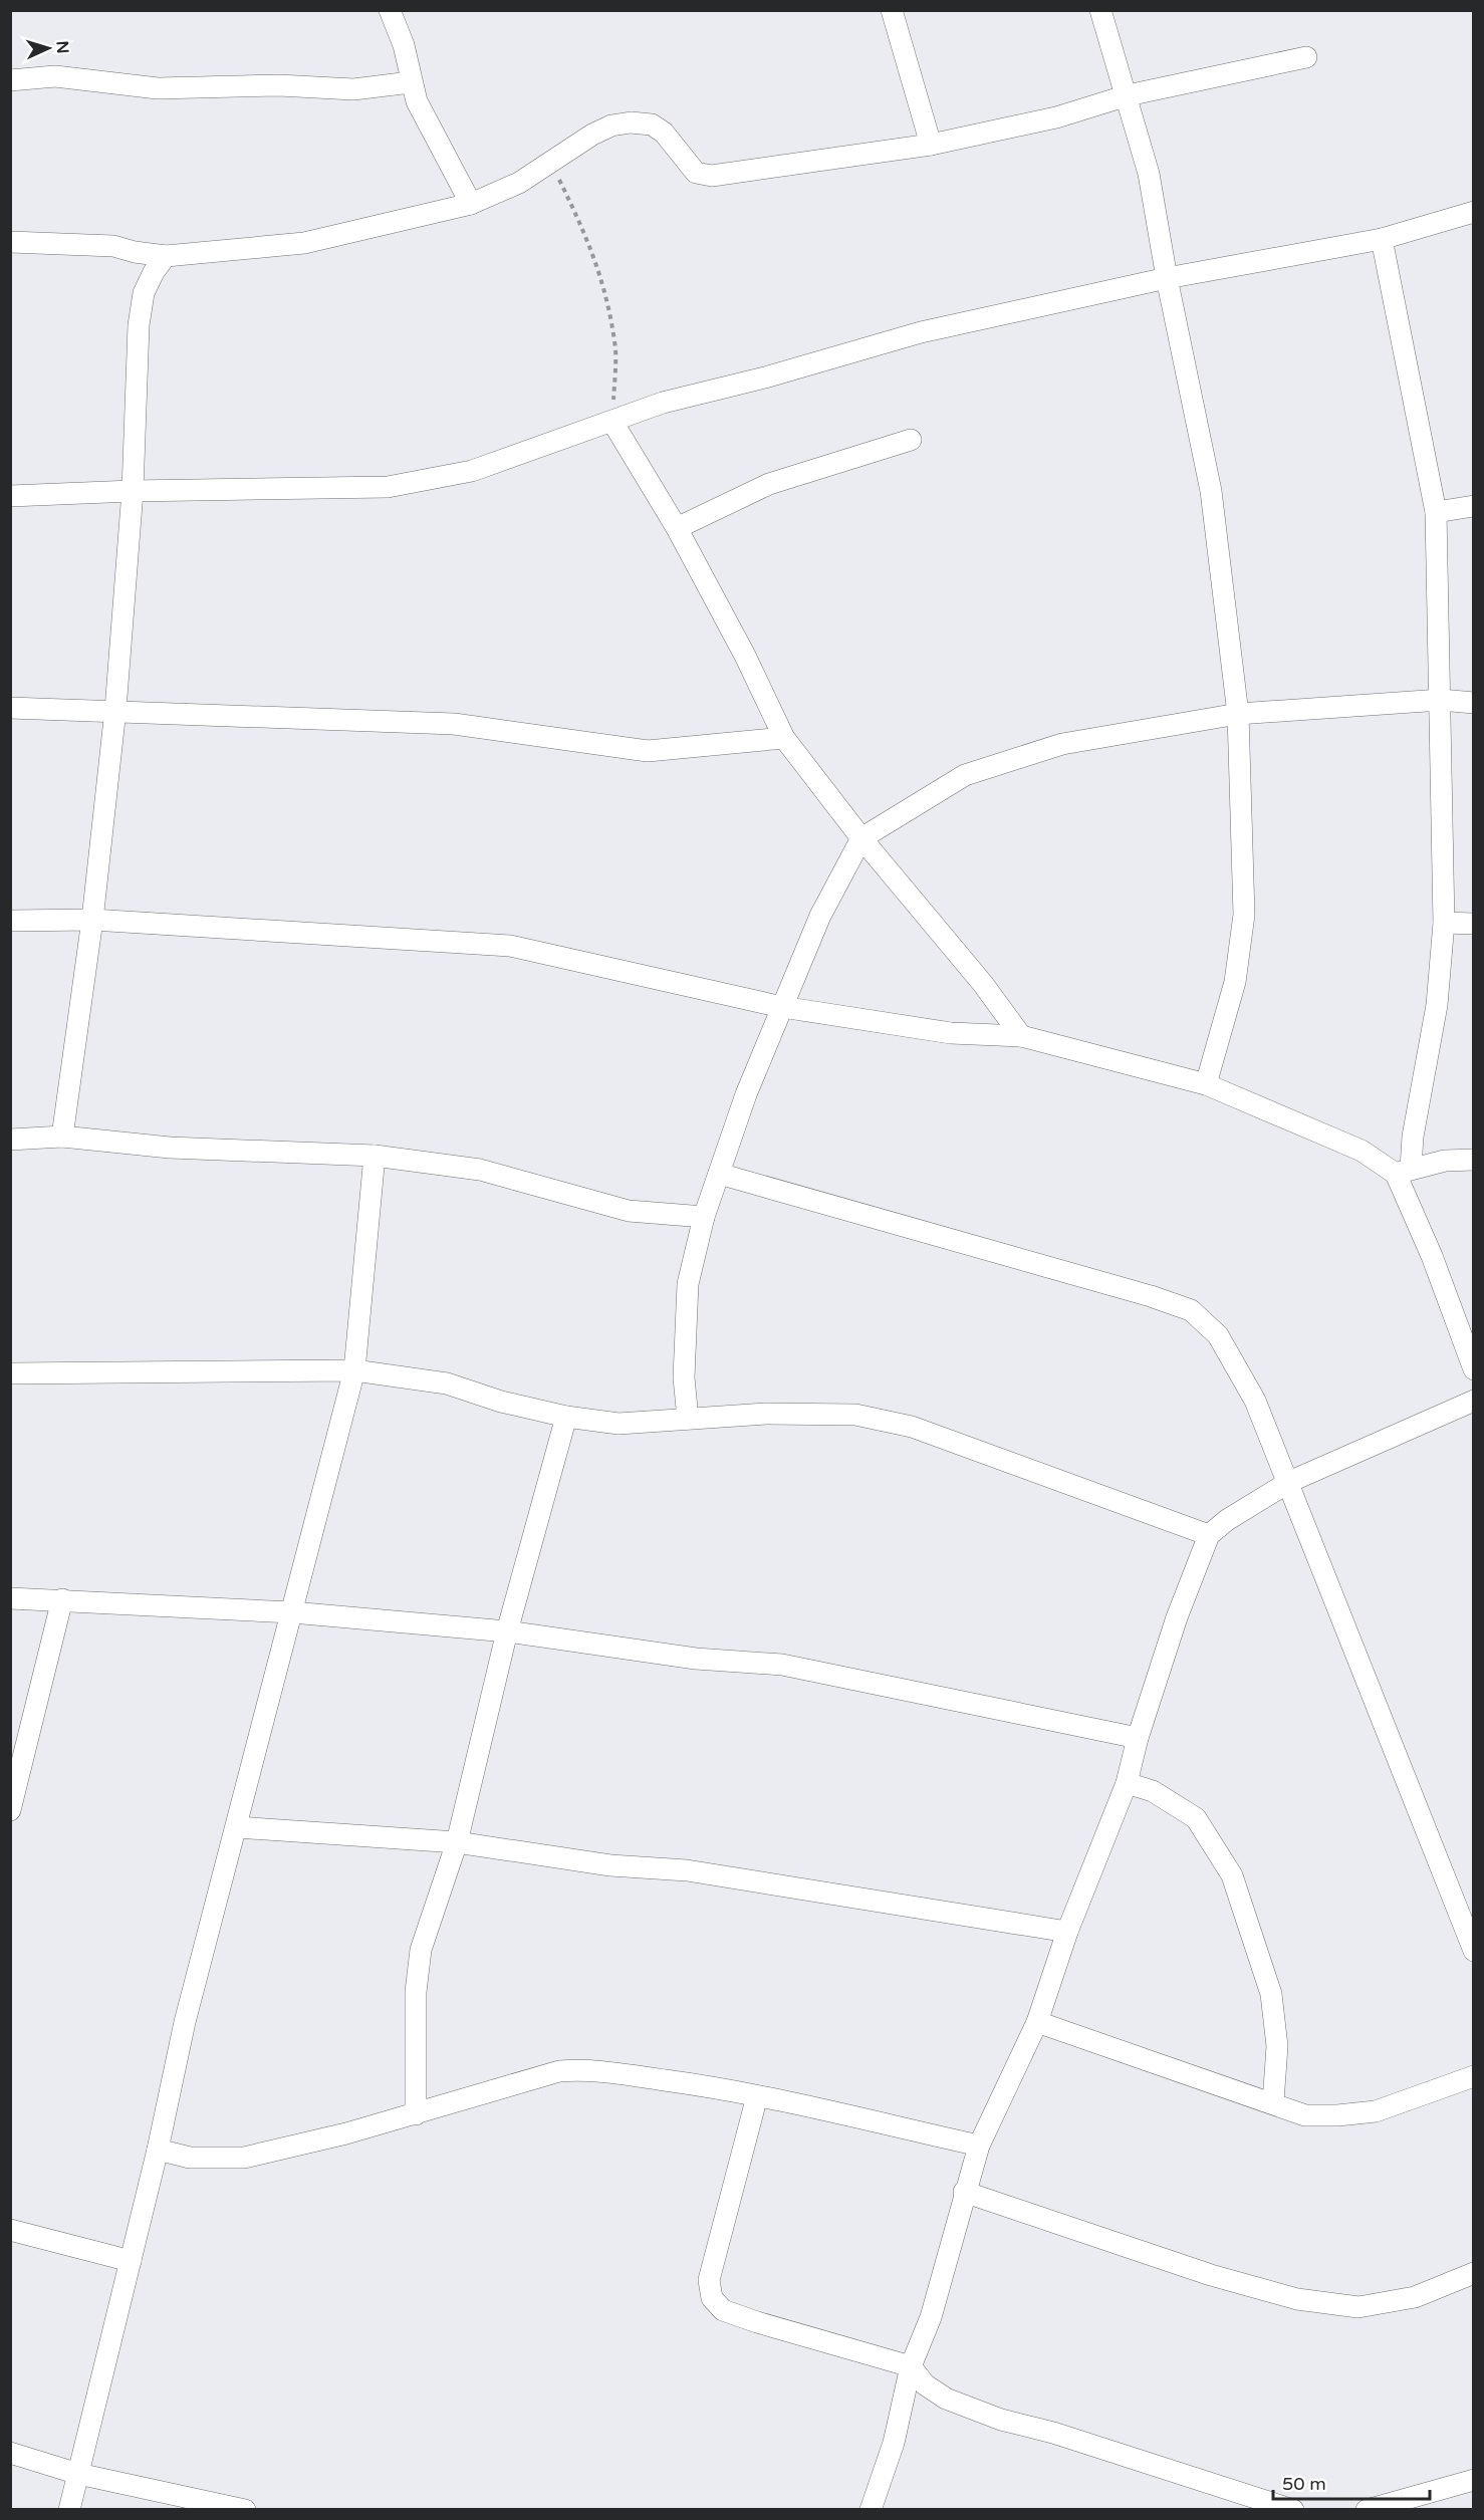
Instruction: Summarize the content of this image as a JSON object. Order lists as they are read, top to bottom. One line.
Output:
{"scale_bar":"50 m","north":"right"}
